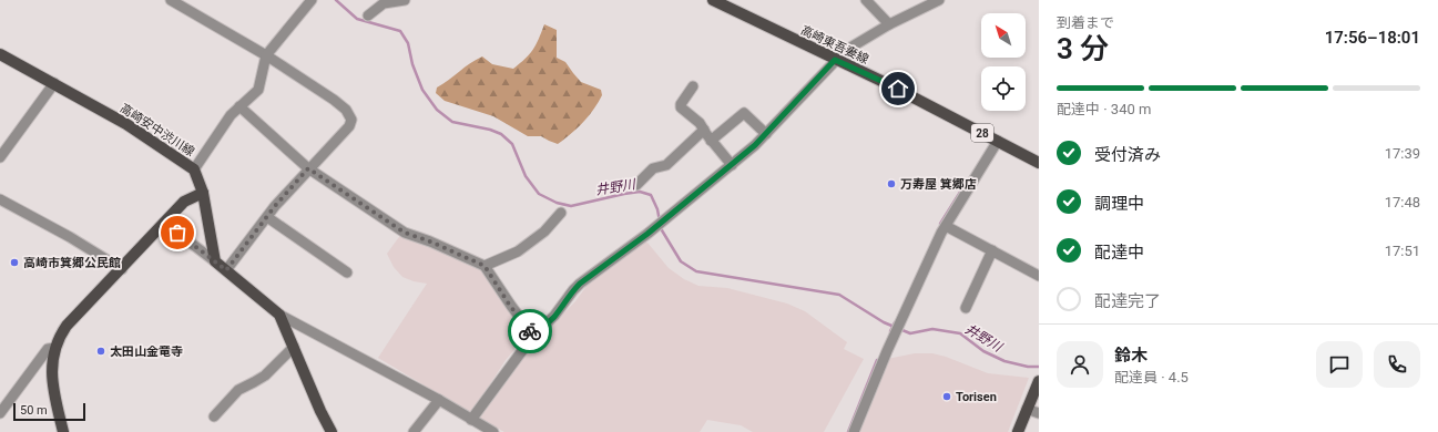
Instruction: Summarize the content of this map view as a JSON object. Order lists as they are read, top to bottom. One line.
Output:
{"streets":{"main road":["高崎東吾妻線","高崎安中渋川線","28"]},"water":["井野川"],"places":["万寿屋 箕郷店","高崎市箕郷公民館","太田山金竜寺","Torisen"],"scale_bar":"50 m","north":"top left","page":{"heading":["3 分","到着まで","17:56–18:01"],"panel":["鈴木","配達員 · 4.5"],"bar":"配達中 · 340 m","list":[["受付済み","17:39"],["調理中","17:48"],["配達中","17:51"],"配達完了"],"scale":"50 m"}}
